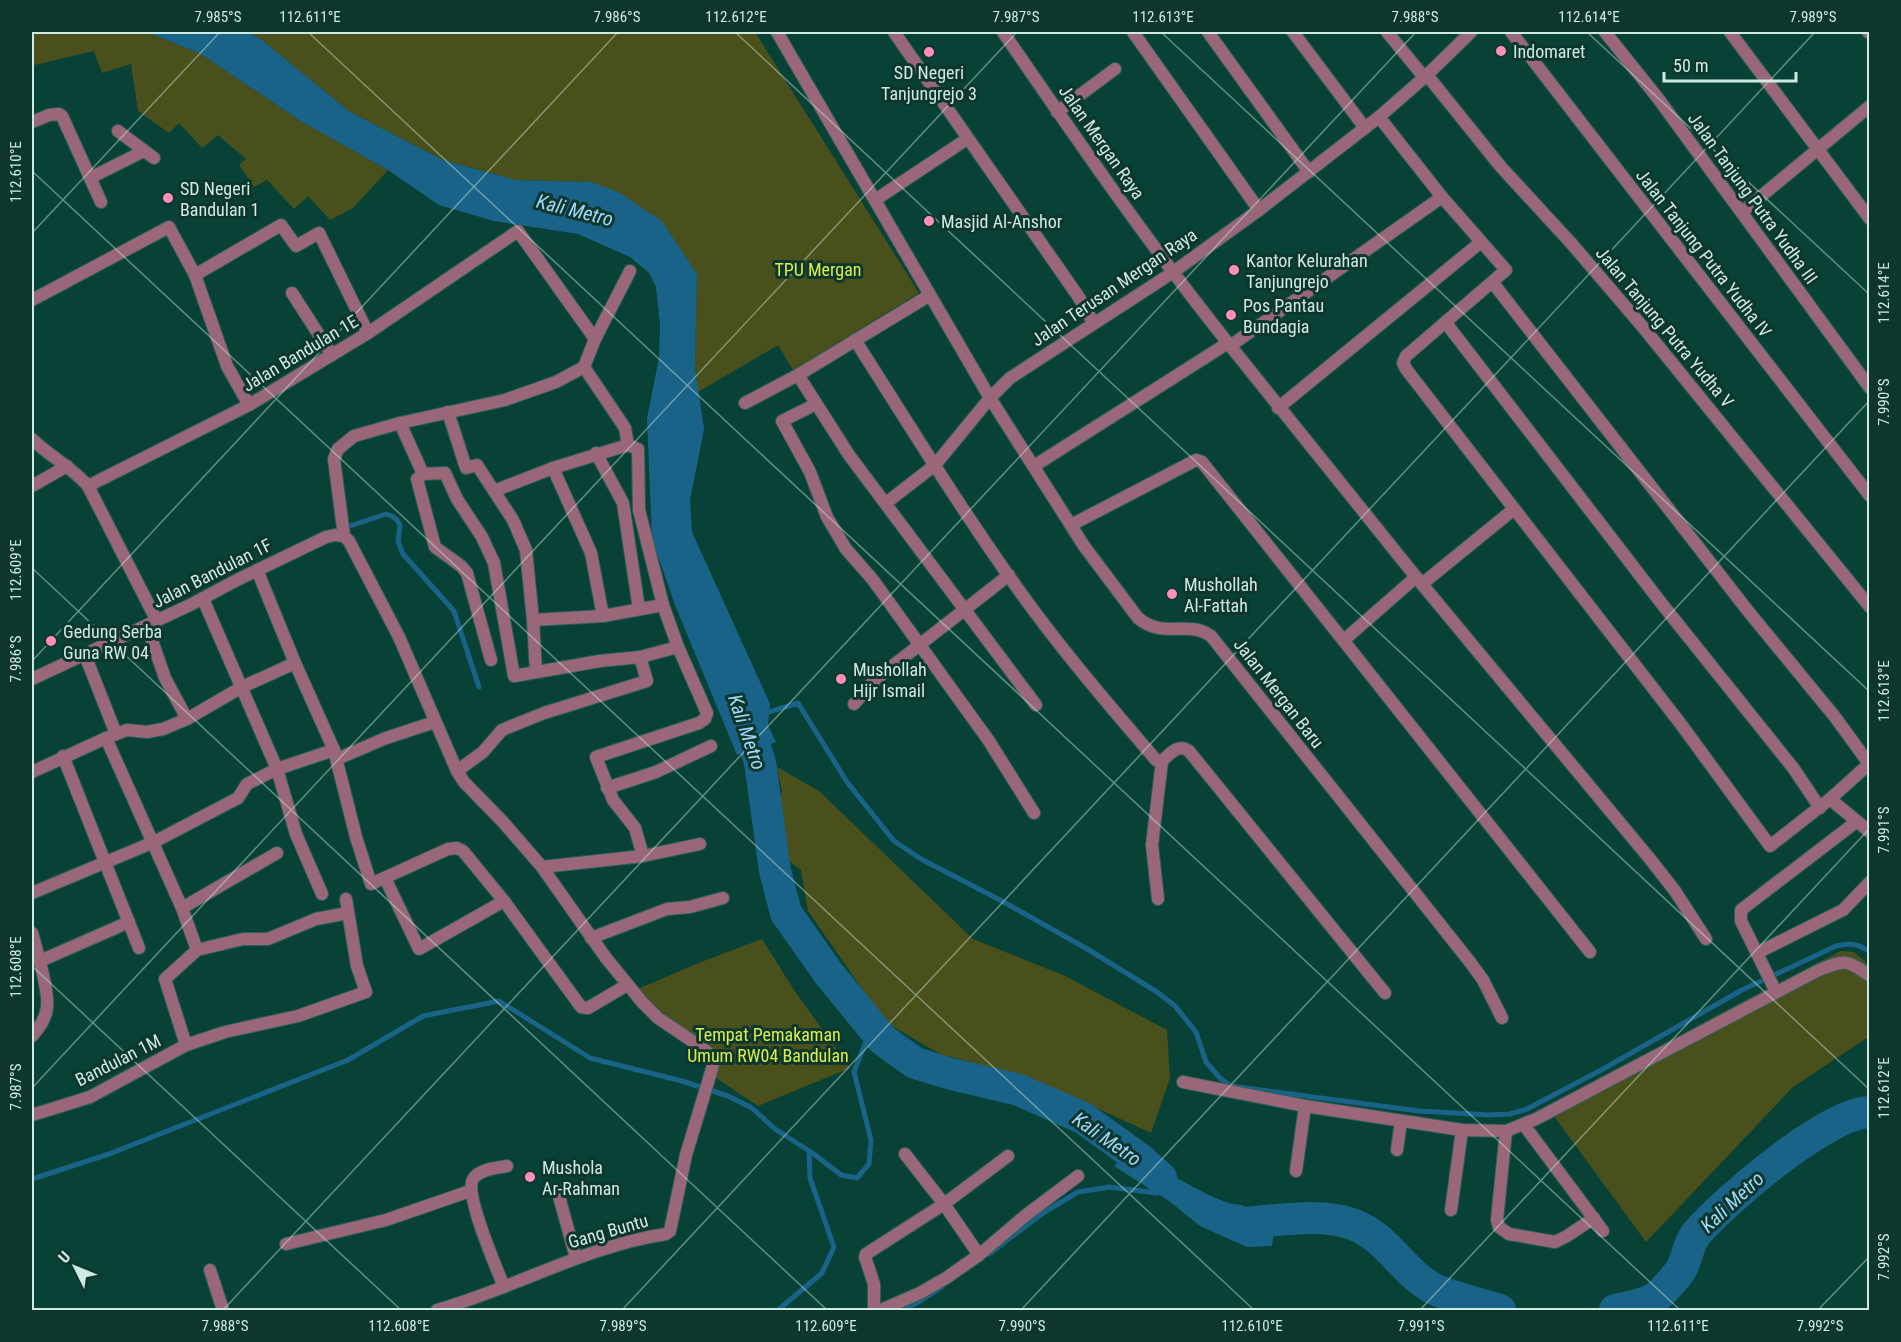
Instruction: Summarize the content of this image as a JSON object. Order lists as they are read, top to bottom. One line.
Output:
{"streets":{"street":["Jalan Mergan Raya","Jalan Tanjung Putra Yudha III","Jalan Tanjung Putra Yudha IV","Jalan Terusan Mergan Raya","Jalan Tanjung Putra Yudha V","Jalan Bandulan 1E","Jalan Bandulan 1F","Jalan Mergan Baru","Bandulan 1M","Gang Buntu"]},"crossings":[["Jalan Mergan Raya","Jalan Terusan Mergan Raya"],["Jalan Terusan Mergan Raya","Jalan Tanjung Putra Yudha V"],["Jalan Terusan Mergan Raya","Jalan Mergan Baru"]],"water":["Kali Metro"],"parks":["TPU Mergan","Tempat Pemakaman Umum RW04 Bandulan"],"places":["Indomaret","SD Negeri Tanjungrejo 3","SD Negeri Bandulan 1","Masjid Al-Anshor","Kantor Kelurahan Tanjungrejo","Pos Pantau Bundagia","Mushollah Al-Fattah","Gedung Serba Guna RW 04","Mushollah Hijr Ismail","Mushola Ar-Rahman"],"scale_bar":"50 m","north":"top left","coordinates":["7.985°S","112.611°E","7.986°S","112.612°E","7.987°S","112.613°E","7.988°S","112.614°E","7.989°S","112.610°E","7.990°S","112.609°E","7.991°S","112.608°E","7.992°S"]}
